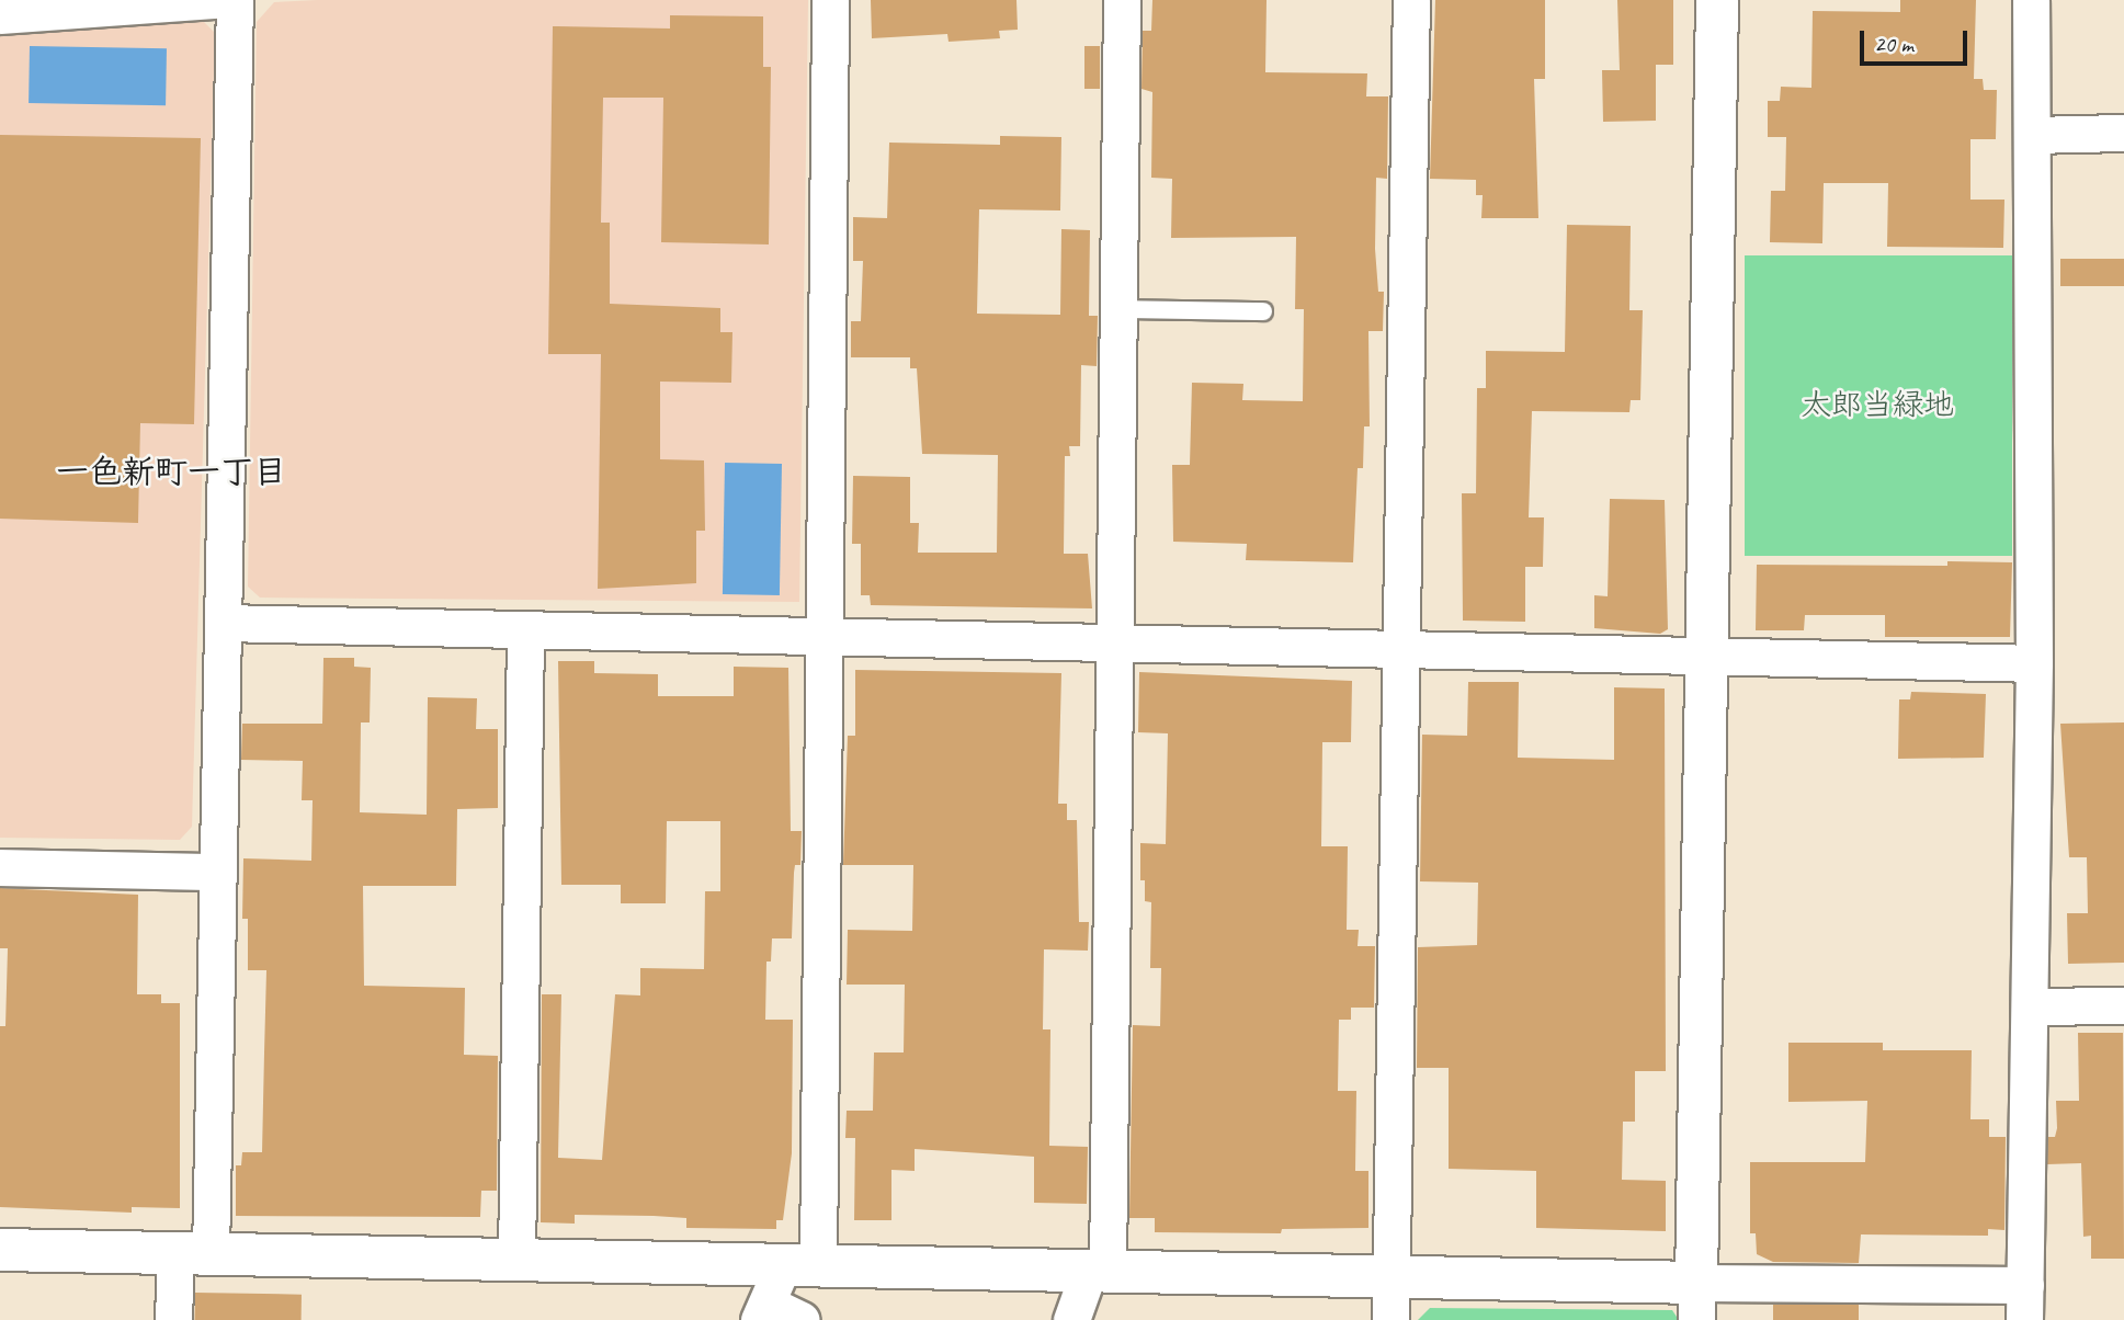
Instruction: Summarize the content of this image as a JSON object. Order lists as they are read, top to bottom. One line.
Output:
{"districts":["一色新町一丁目"],"parks":["太郎当緑地"],"scale_bar":"20 m"}
